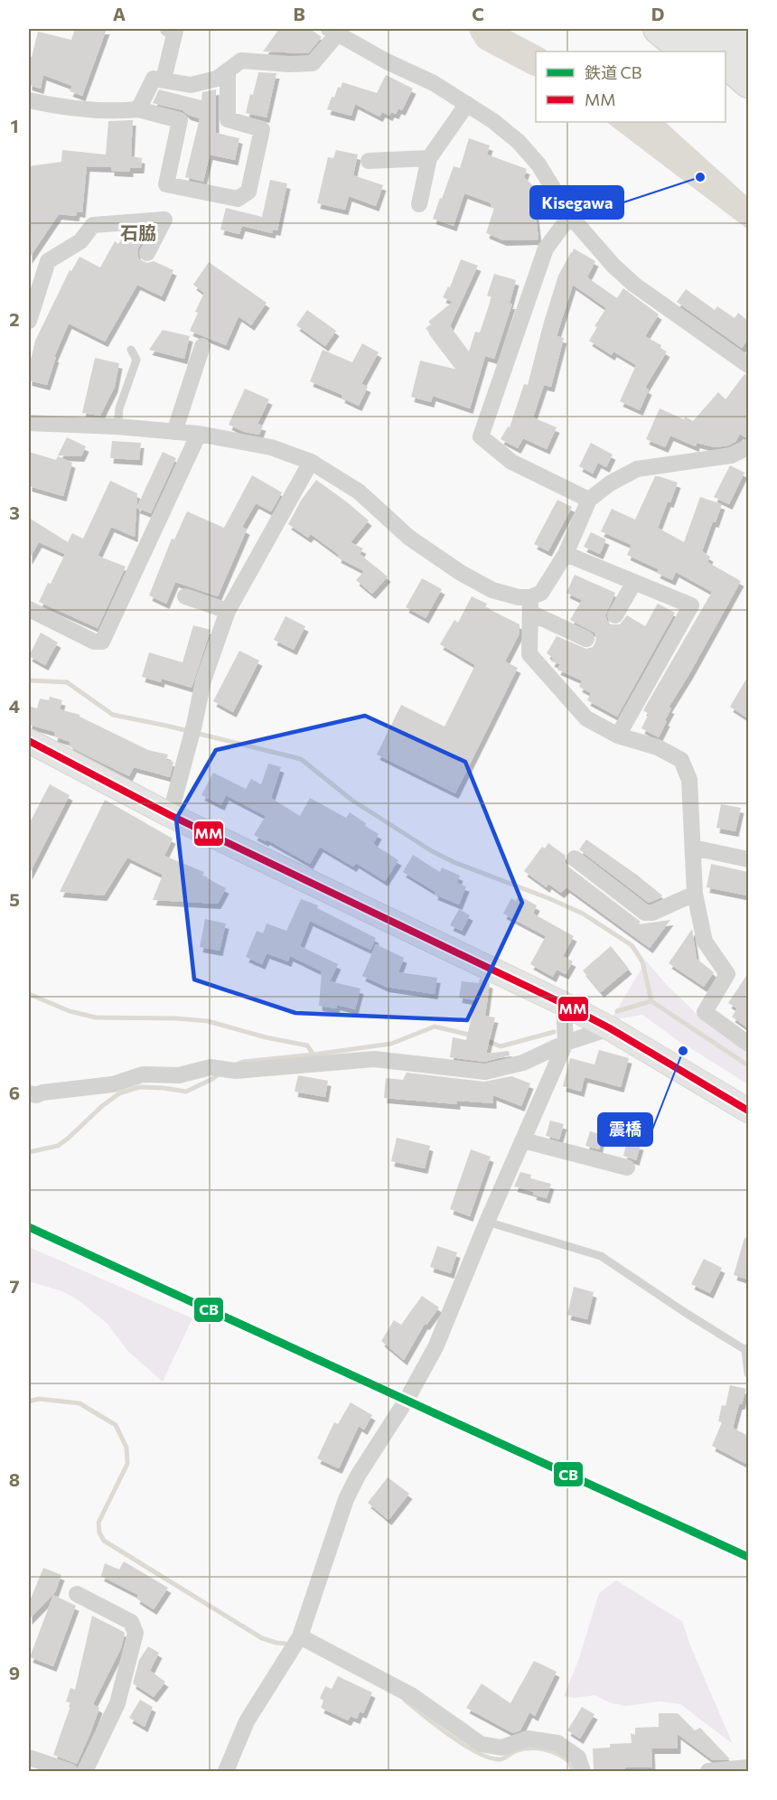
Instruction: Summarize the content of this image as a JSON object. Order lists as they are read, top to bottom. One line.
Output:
{"districts":["石脇"],"places":["Kisegawa","震橋"],"lines":["transit line MM","rail line CB"],"legend":["鉄道 CB","MM"],"grid":{"columns":["A","B","C","D"],"rows":["1","2","3","4","5","6","7","8","9"]}}
